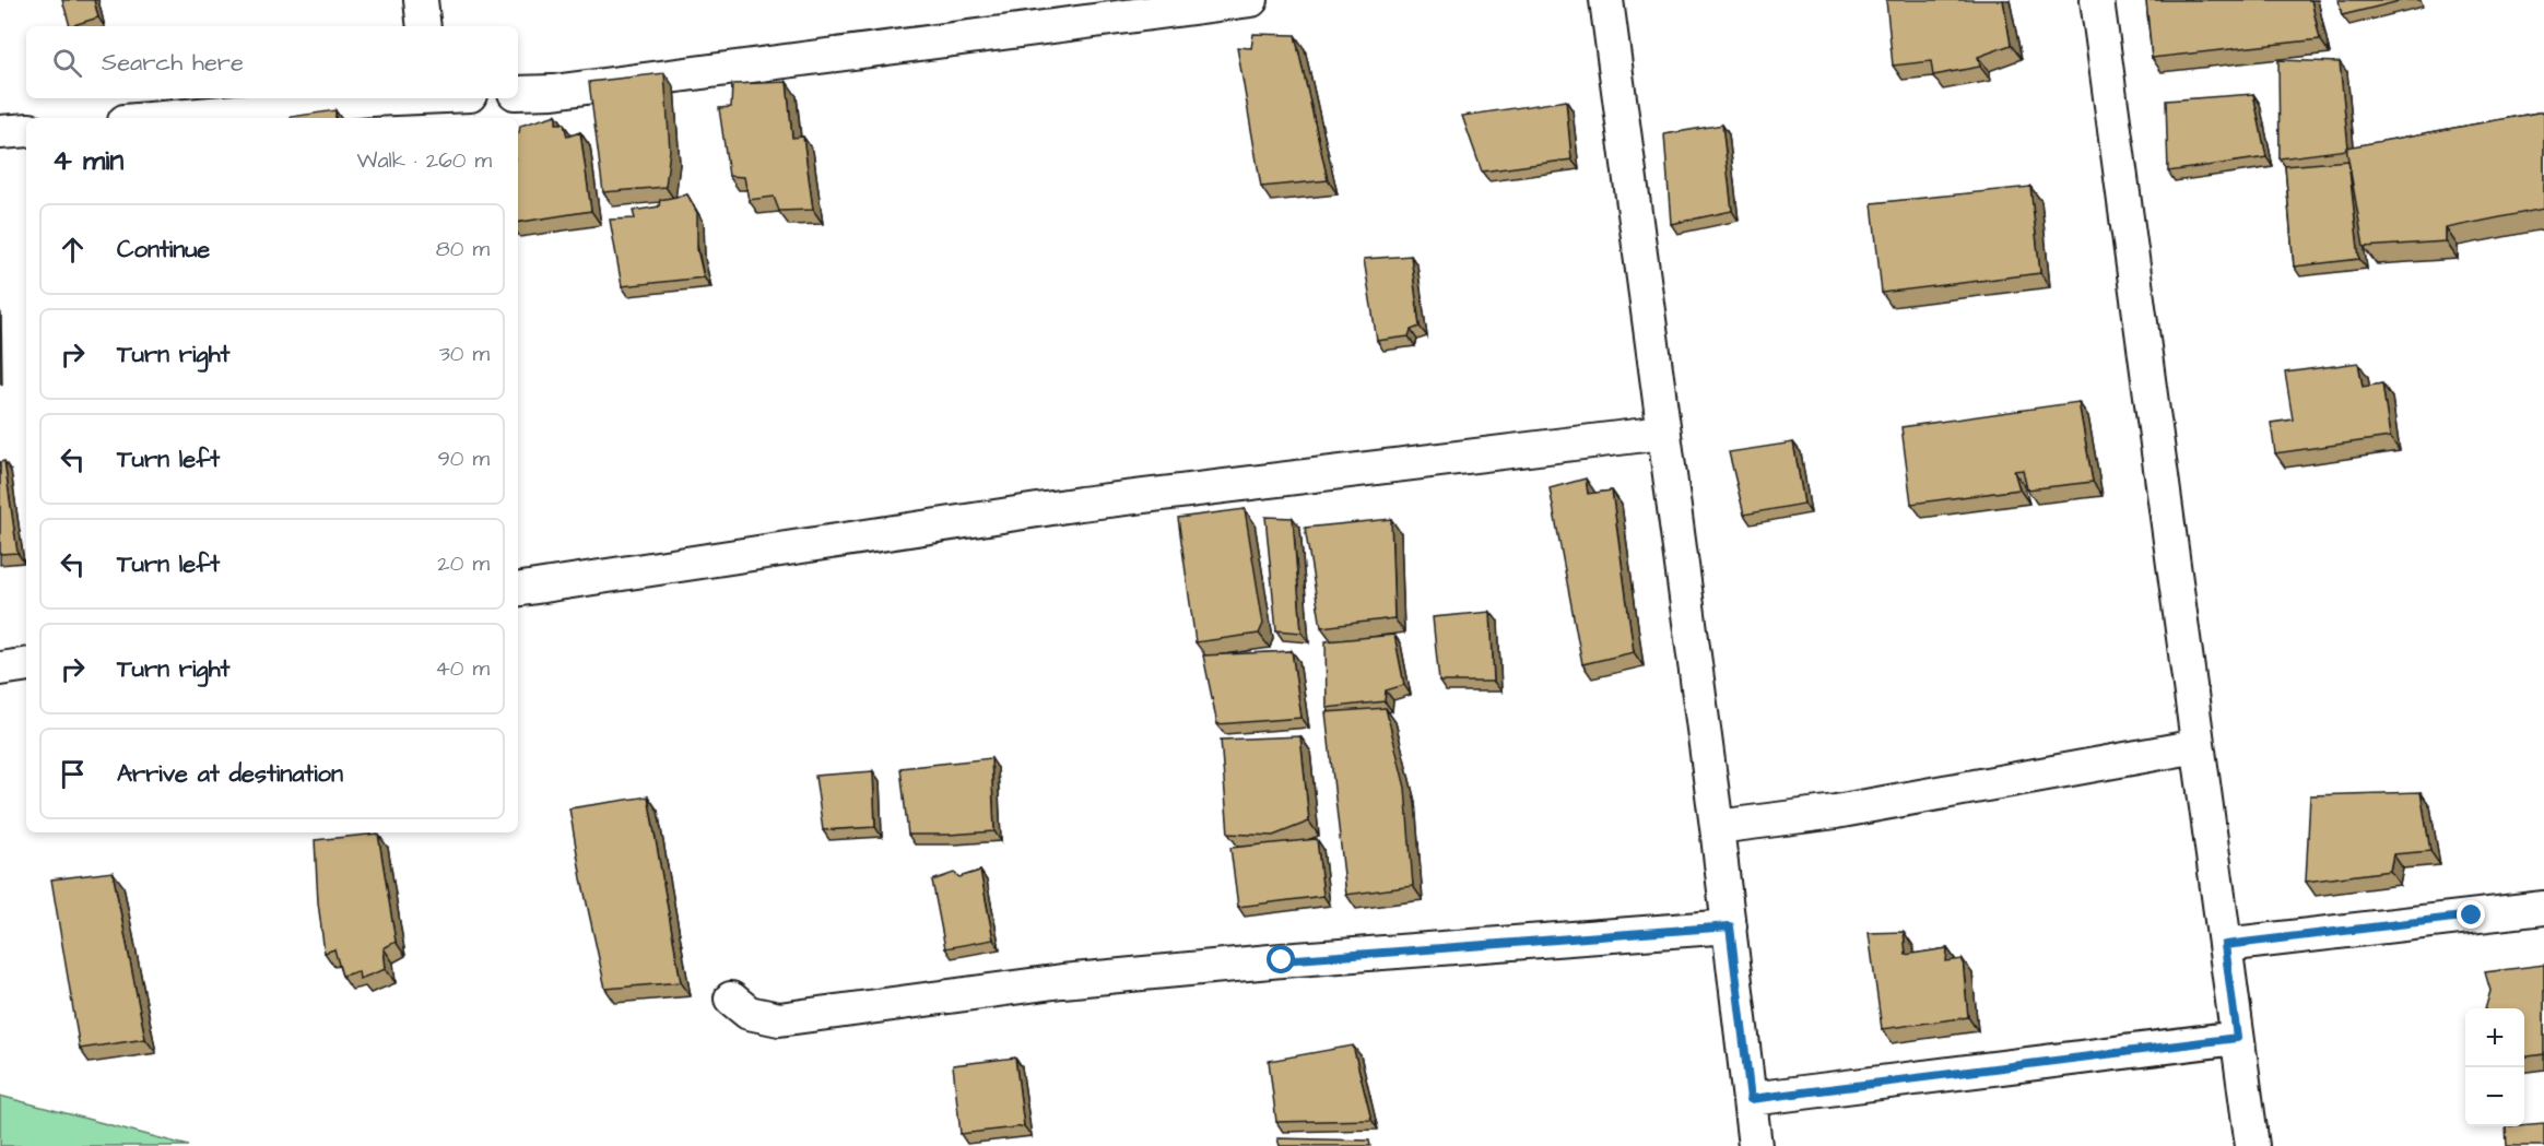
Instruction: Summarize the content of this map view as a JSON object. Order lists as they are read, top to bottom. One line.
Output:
{"page":{"search":"Search here","heading":["4 min","Walk · 260 m"],"list":[["Continue","80 m"],["Turn right","30 m"],["Turn left","90 m"],["Turn left","20 m"],["Turn right","40 m"],"Arrive at destination"],"map_buttons":["+","−"]}}
